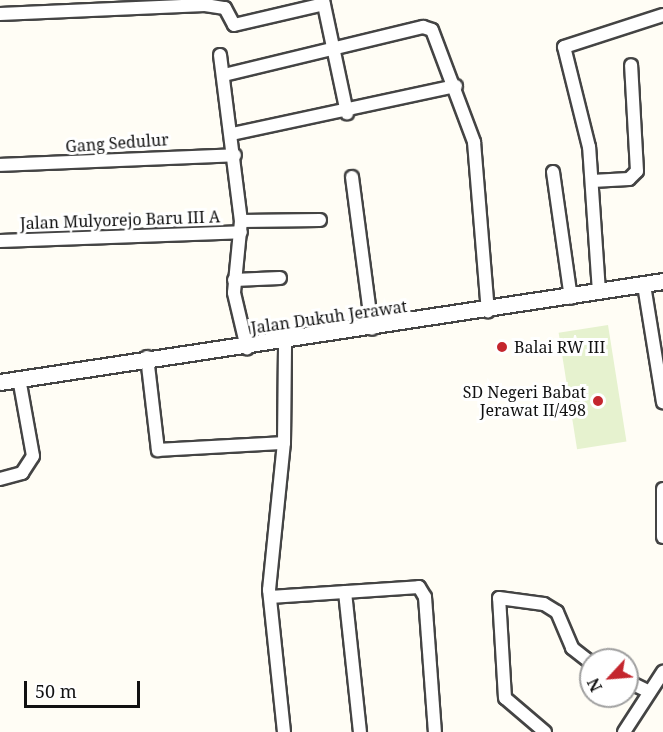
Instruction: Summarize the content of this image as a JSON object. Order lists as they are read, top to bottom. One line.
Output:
{"streets":{"street":["Gang Sedulur","Jalan Mulyorejo Baru III A","Jalan Dukuh Jerawat"]},"places":["Balai RW III","SD Negeri Babat Jerawat II/498"],"scale_bar":"50 m","north":"bottom left"}
